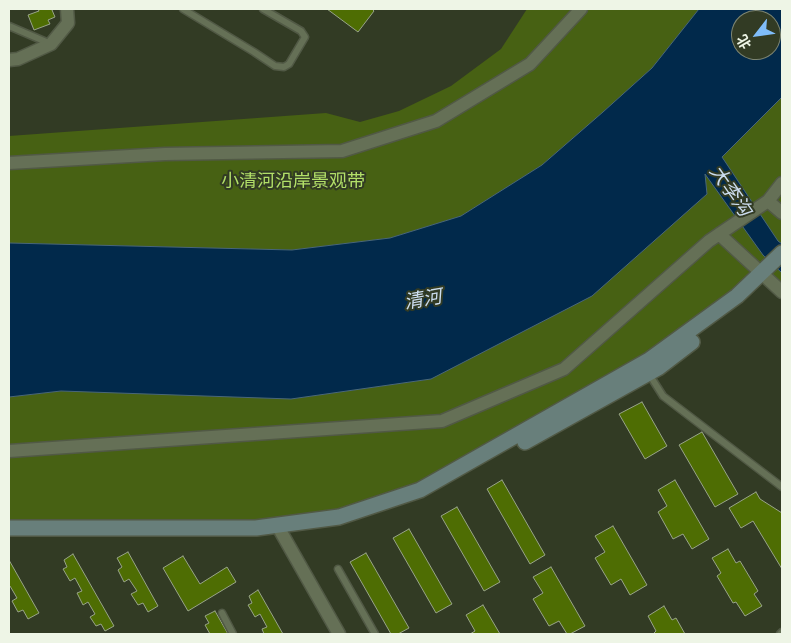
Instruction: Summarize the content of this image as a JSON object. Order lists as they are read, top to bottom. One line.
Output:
{"water":["大李沟","清河"],"parks":["小清河沿岸景观带"],"north":"bottom left"}
